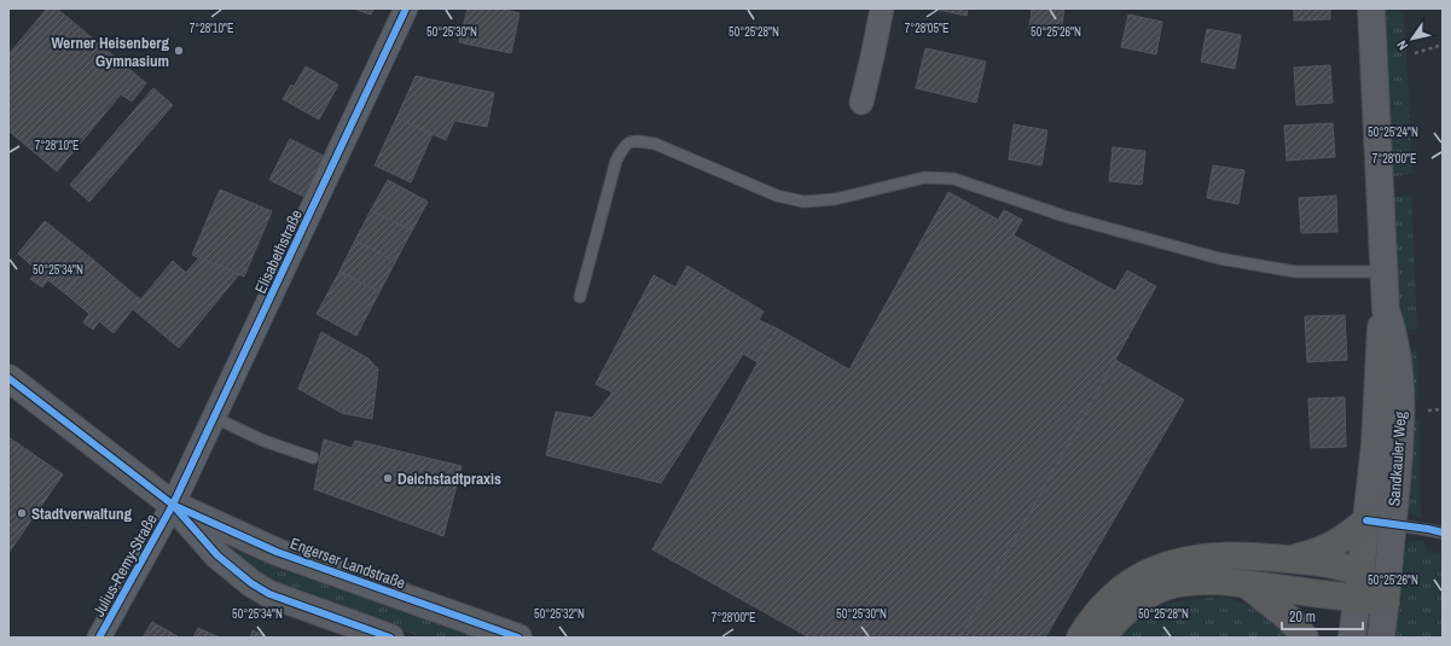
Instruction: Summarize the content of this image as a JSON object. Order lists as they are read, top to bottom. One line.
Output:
{"streets":{"street":["Elisabethstraße","Sandkauler Weg","Engerser Landstraße","Julius-Remy-Straße"]},"crossings":[["Elisabethstraße","Engerser Landstraße"],["Elisabethstraße","Julius-Remy-Straße"],["Engerser Landstraße","Julius-Remy-Straße"]],"places":["Werner Heisenberg Gymnasium","Deichstadtpraxis","Stadtverwaltung"],"scale_bar":"20 m","north":"bottom left","coordinates":["7°28'10\"E","7°28'05\"E","50°25'30\"N","50°25'28\"N","50°25'26\"N","50°25'24\"N","7°28'00\"E","50°25'34\"N","50°25'32\"N"]}
